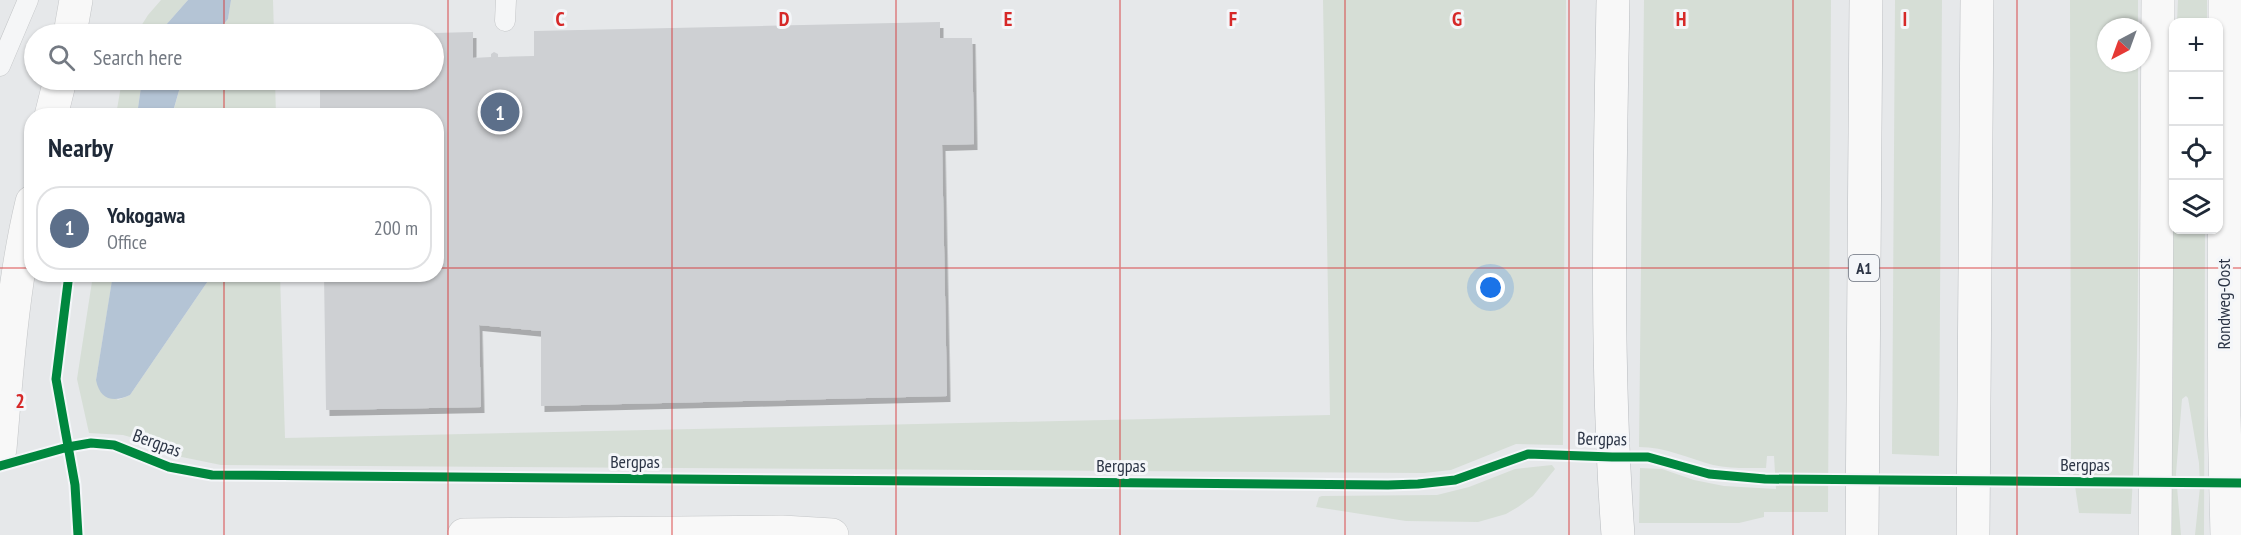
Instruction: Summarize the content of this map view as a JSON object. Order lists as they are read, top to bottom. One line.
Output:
{"streets":{"main road":["A1","Rondweg-Oost"],"cycle path":["Bergpas"]},"north":"bottom left","page":{"map_buttons":["+","−"],"search":"Search here","pins":"1","heading":"Nearby","list":[{"mark":"1","name":"Yokogawa","note":"Office","value":"200 m"}]},"grid":{"columns":["C","D","E","F","G","H","I"],"rows":["2"]}}
